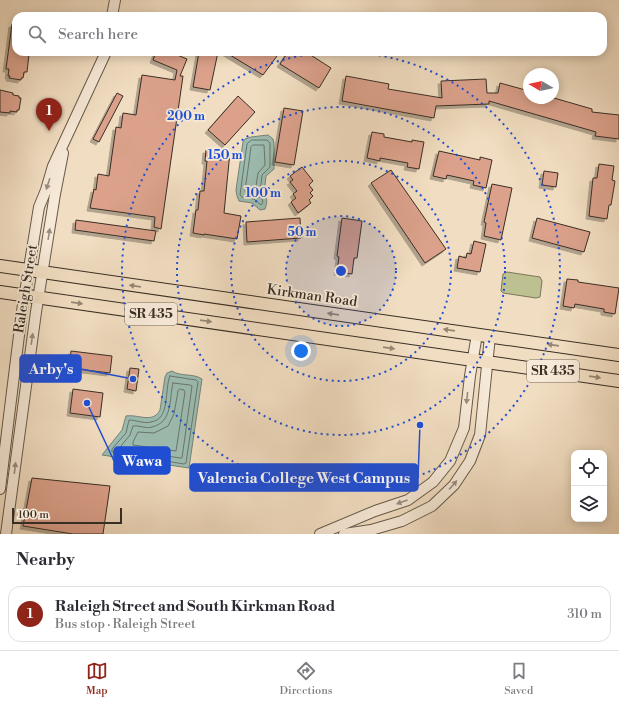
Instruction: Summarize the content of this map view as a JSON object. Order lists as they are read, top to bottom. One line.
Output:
{"streets":{"main road":["Kirkman Road","SR 435"],"street":["Raleigh Street"]},"crossings":[["Raleigh Street","Kirkman Road"],["Raleigh Street","SR 435"]],"places":["Arby's","Wawa","Valencia College West Campus"],"scale_bar":"100 m","north":"left","page":{"search":"Search here","pins":"1","scale":"100 m","heading":"Nearby","list":[{"mark":"1","name":"Raleigh Street and South Kirkman Road","note":"Bus stop · Raleigh Street","value":"310 m"}],"nav":["Map","Directions","Saved"]},"rings":["200 m","150 m","100 m","50 m"]}
